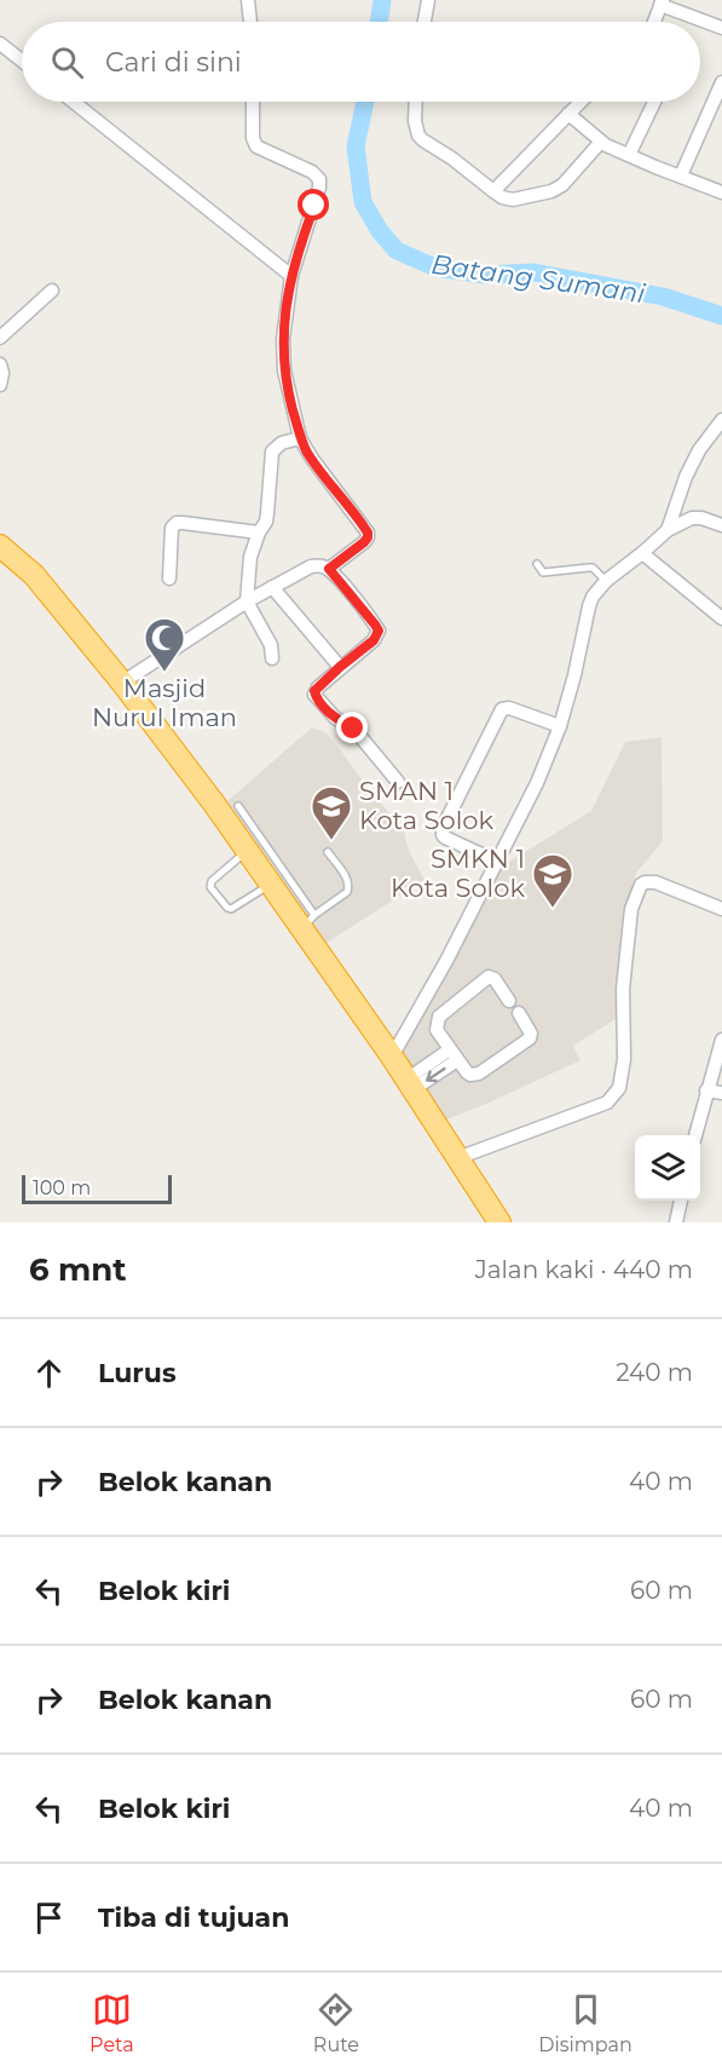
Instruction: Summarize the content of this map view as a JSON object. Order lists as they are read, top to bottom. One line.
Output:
{"water":["Batang Sumani"],"places":{"mosque":["Masjid Nurul Iman"],"school or university":["SMAN 1 Kota Solok","SMKN 1 Kota Solok"]},"scale_bar":"100 m","page":{"search":"Cari di sini","scale":"100 m","heading":["6 mnt","Jalan kaki · 440 m"],"list":[["Lurus","240 m"],["Belok kanan","40 m"],["Belok kiri","60 m"],["Belok kanan","60 m"],["Belok kiri","40 m"],"Tiba di tujuan"],"nav":["Peta","Rute","Disimpan"]}}
